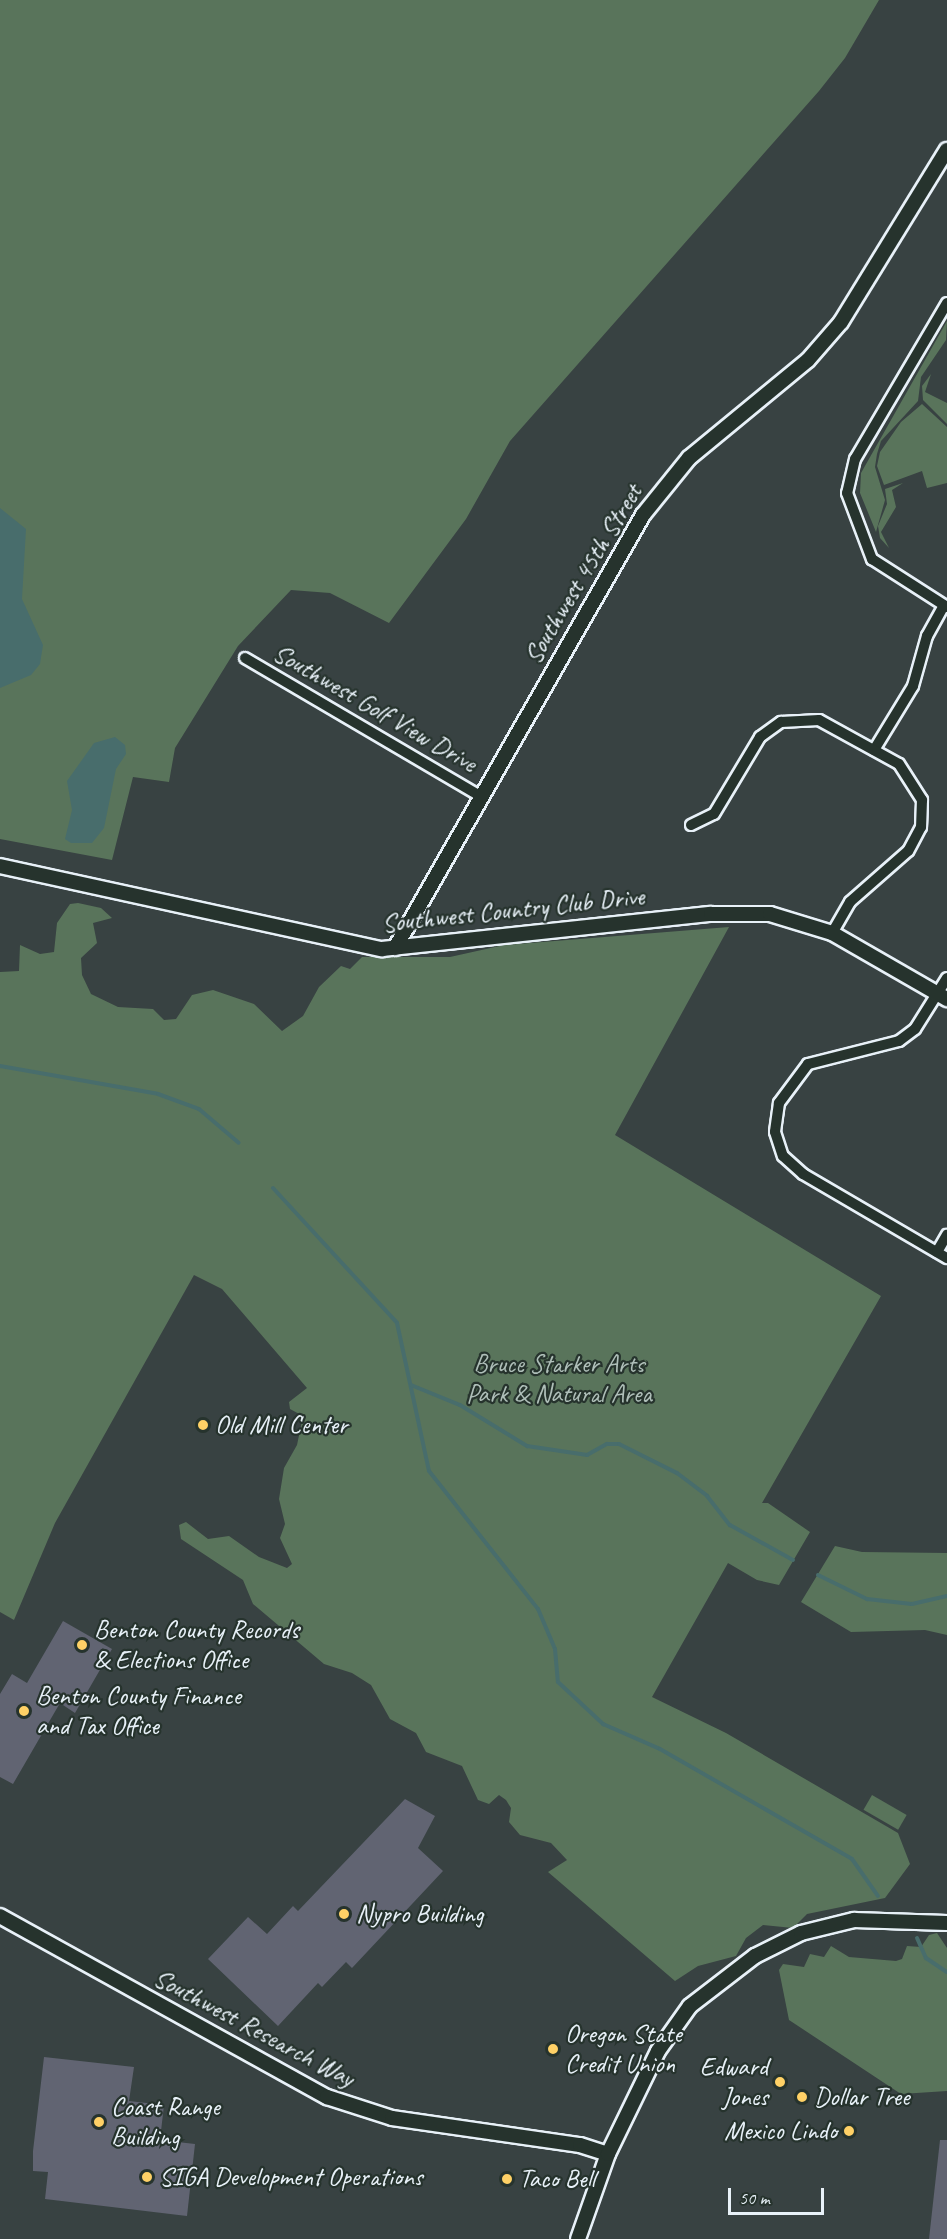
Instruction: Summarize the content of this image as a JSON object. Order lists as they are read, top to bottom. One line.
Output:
{"streets":{"street":["Southwest 45th Street","Southwest Golf View Drive","Southwest Country Club Drive","Southwest Research Way"]},"crossings":[["Southwest 45th Street","Southwest Golf View Drive"],["Southwest 45th Street","Southwest Country Club Drive"]],"parks":["Bruce Starker Arts Park & Natural Area"],"places":["Old Mill Center","Benton County Records & Elections Office","Benton County Finance and Tax Office","Nypro Building","Oregon State Credit Union","Edward Jones","Dollar Tree","Coast Range Building","Mexico Lindo","SIGA Development Operations","Taco Bell"],"scale_bar":"50 m"}
